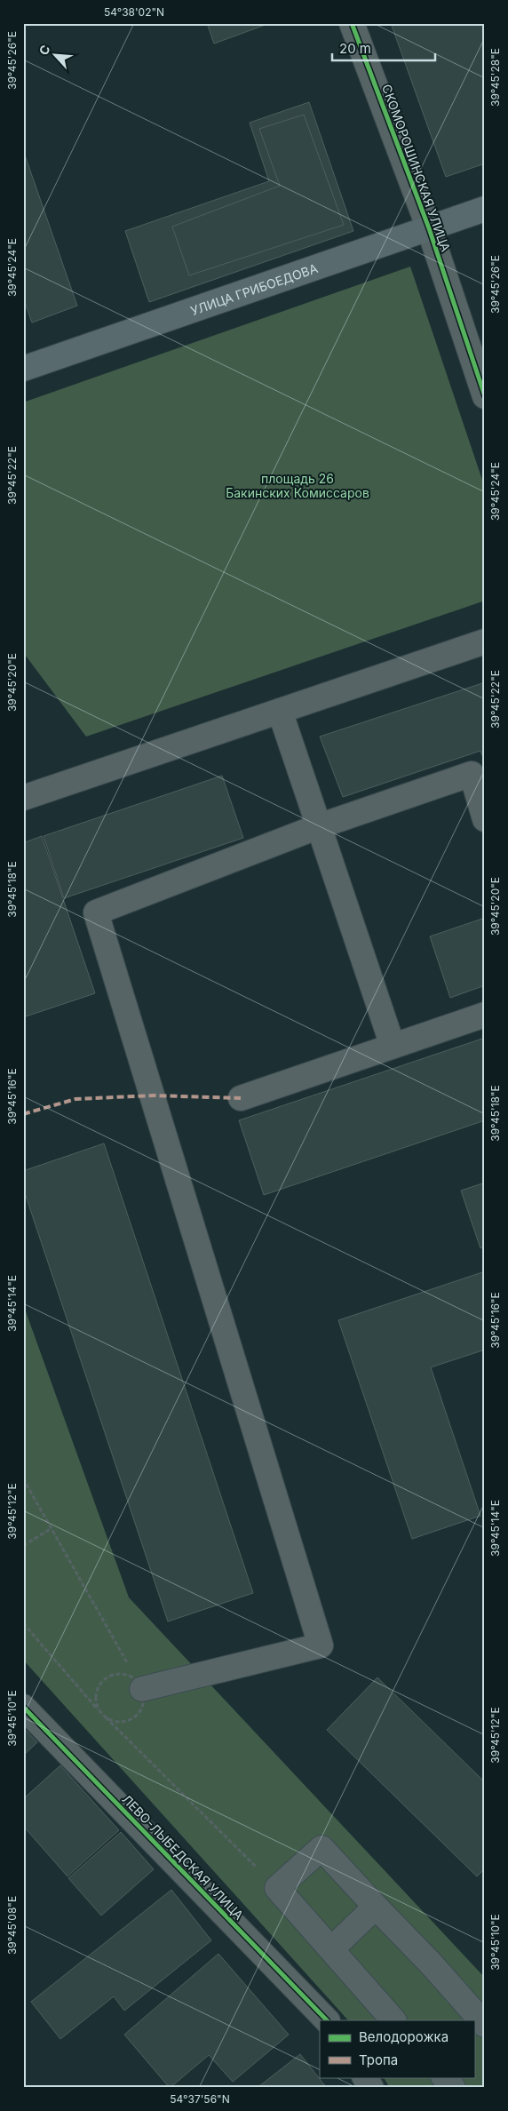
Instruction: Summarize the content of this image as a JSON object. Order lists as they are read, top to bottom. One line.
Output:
{"streets":{"main road":["УЛИЦА ГРИБОЕДОВА"],"street":["СКОМОРОШИНСКАЯ УЛИЦА","ЛЕВО-ЛЫБЕДСКАЯ УЛИЦА"]},"crossings":[["СКОМОРОШИНСКАЯ УЛИЦА","УЛИЦА ГРИБОЕДОВА"]],"parks":["площадь 26 Бакинских Комиссаров"],"legend":["Велодорожка","Тропа"],"scale_bar":"20 m","north":"top left","coordinates":["54°38'02\"N","39°45'26\"E","39°45'28\"E","39°45'24\"E","39°45'22\"E","39°45'20\"E","39°45'18\"E","39°45'16\"E","39°45'14\"E","39°45'12\"E","39°45'10\"E","39°45'08\"E","54°37'56\"N"]}
